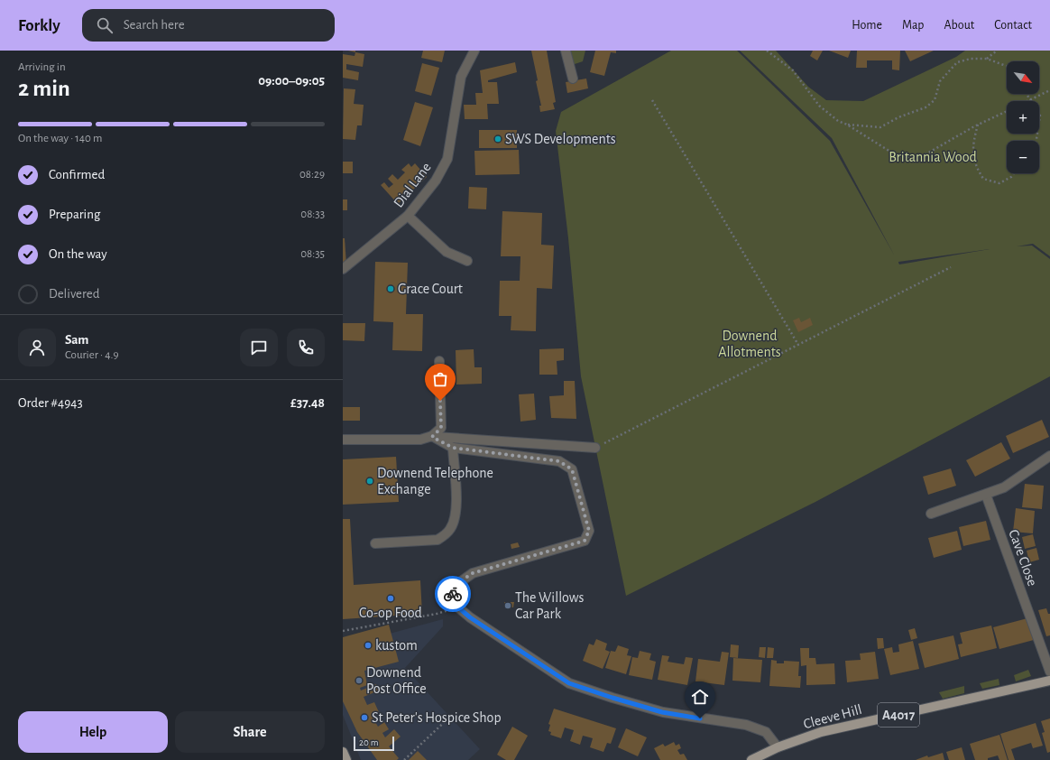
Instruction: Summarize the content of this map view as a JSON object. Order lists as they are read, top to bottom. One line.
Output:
{"streets":{"main road":["A4017","Cleeve Hill"],"street":["Dial Lane","Cave Close"]},"parks":["Britannia Wood","Downend Allotments"],"places":["SWS Developments","Grace Court","Downend Telephone Exchange","Co-op Food","The Willows Car Park","kustom","Downend Post Office","St Peter's Hospice Shop"],"scale_bar":"20 m","north":"bottom right","page":{"header":"Forkly","search":"Search here","nav":["Home","Map","About","Contact"],"heading":["2 min","Arriving in","09:00–09:05"],"panel":["Sam","Courier · 4.9","Order #4943","£37.48"],"map_buttons":["+","−"],"bar":"On the way · 140 m","list":[["Confirmed","08:29"],["Preparing","08:33"],["On the way","08:35"],"Delivered"],"buttons":["Help","Share"],"scale":"20 m"}}
